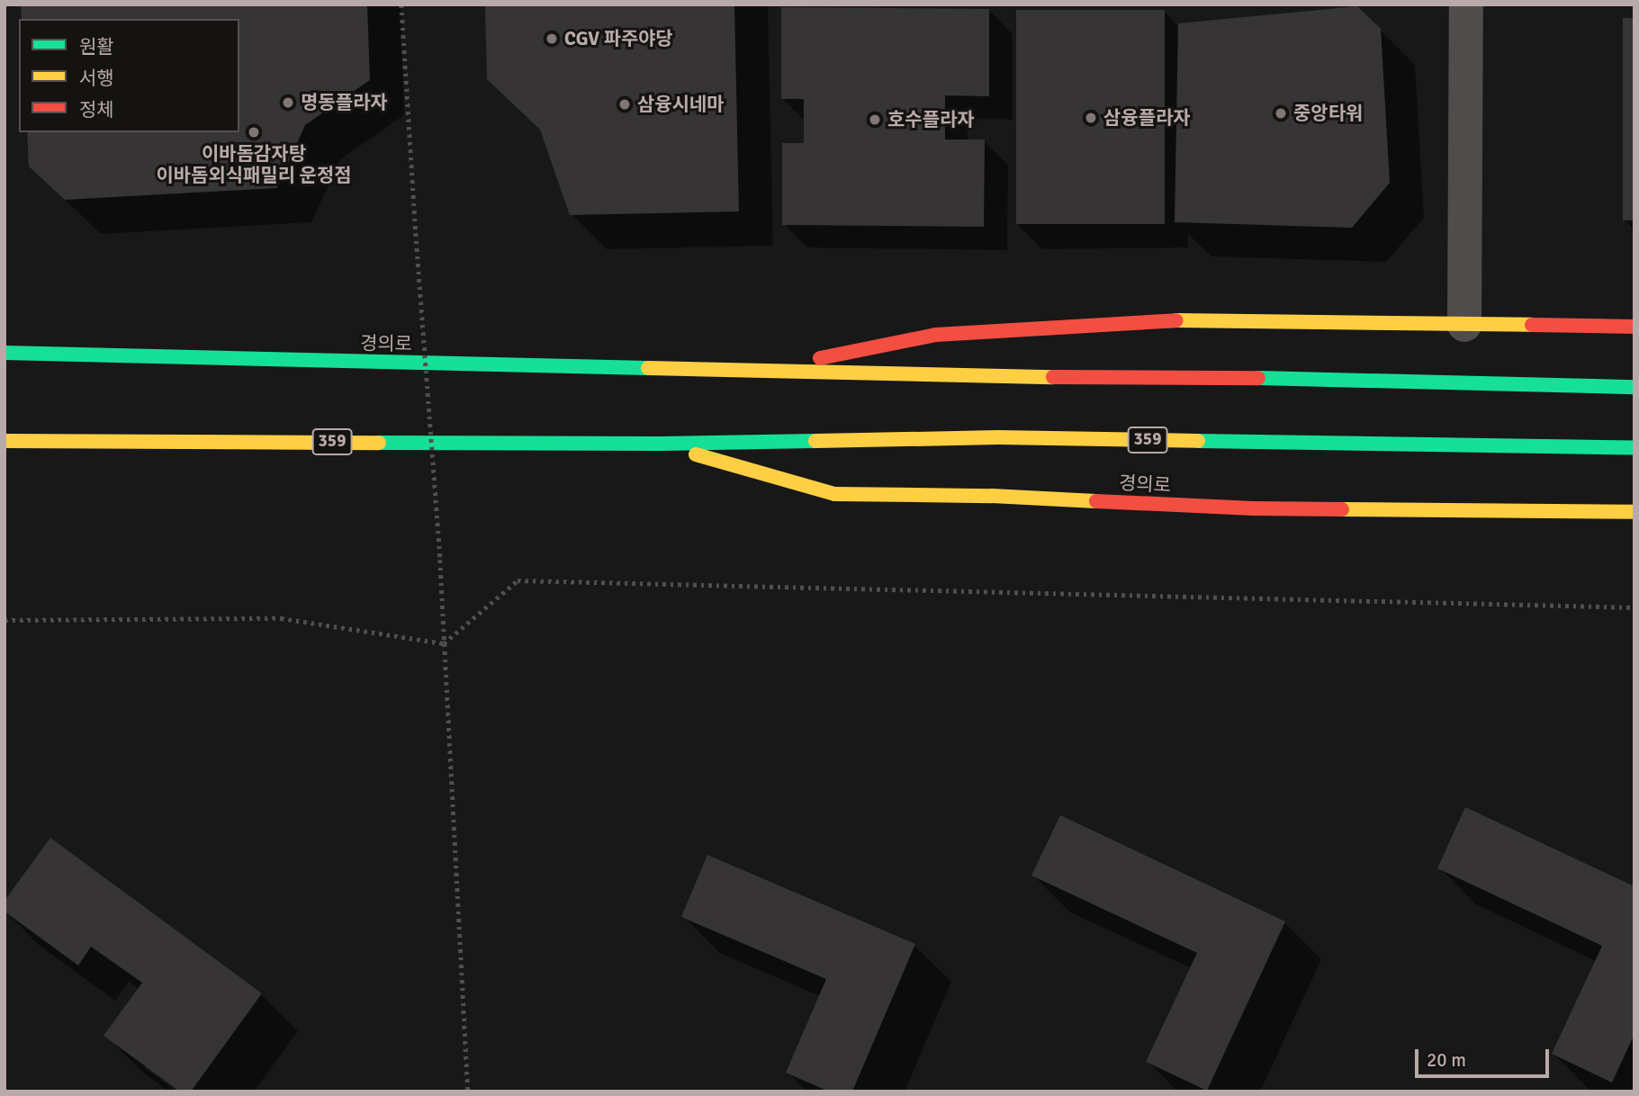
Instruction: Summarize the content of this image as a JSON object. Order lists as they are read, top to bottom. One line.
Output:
{"streets":{"main road":["경의로","359"]},"places":["CGV 파주야당","명동플라자","삼융시네마","중앙타워","삼융플라자","호수플라자","이바돔감자탕 이바돔외식패밀리 운정점"],"legend":["원활","서행","정체"],"scale_bar":"20 m"}
